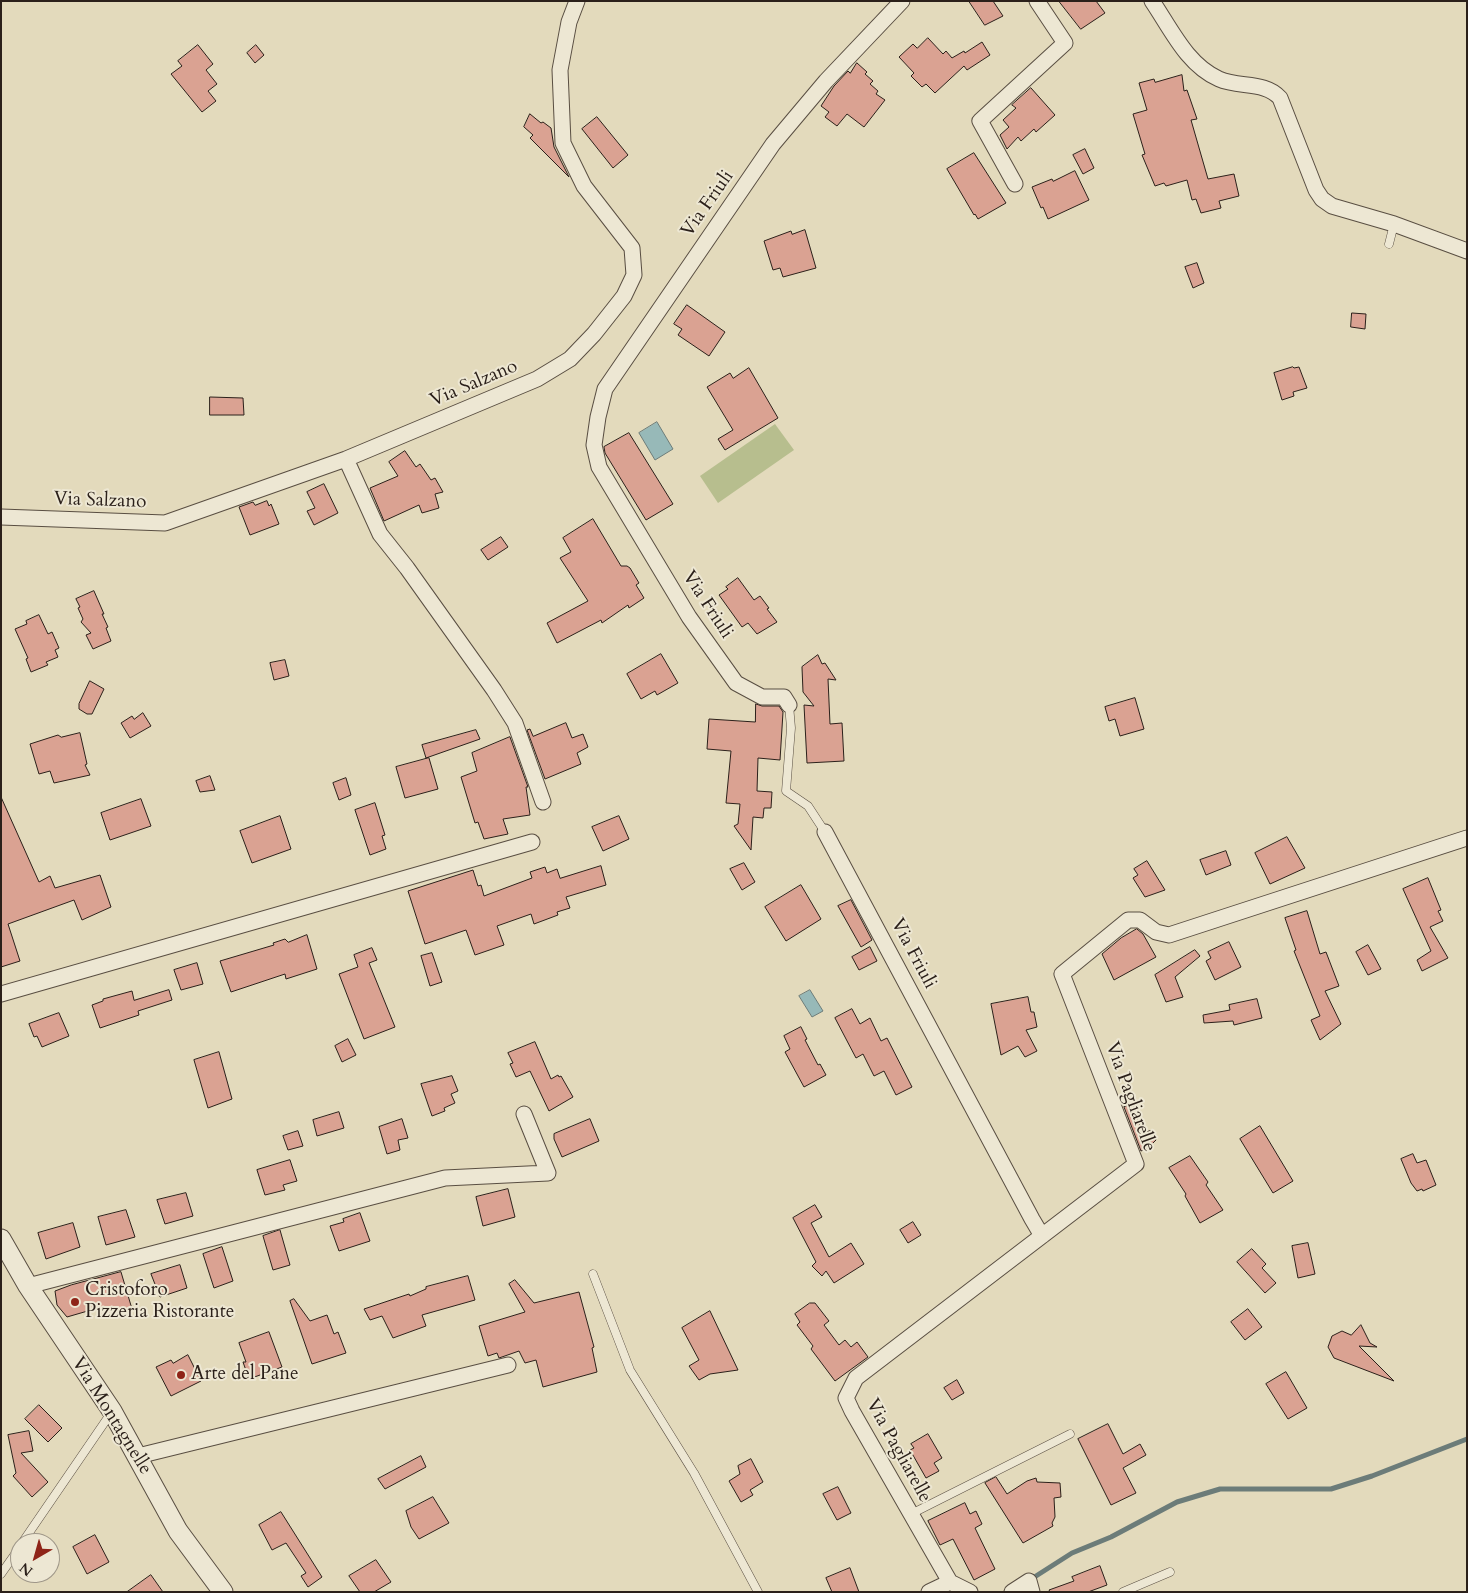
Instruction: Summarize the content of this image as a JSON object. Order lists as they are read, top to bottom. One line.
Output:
{"streets":{"street":["Via Friuli","Via Salzano","Via Pagliarelle","Via Montagnelle"]},"crossings":[["Via Friuli","Via Pagliarelle"]],"places":["Cristoforo Pizzeria Ristorante","Arte del Pane"],"north":"bottom left"}
